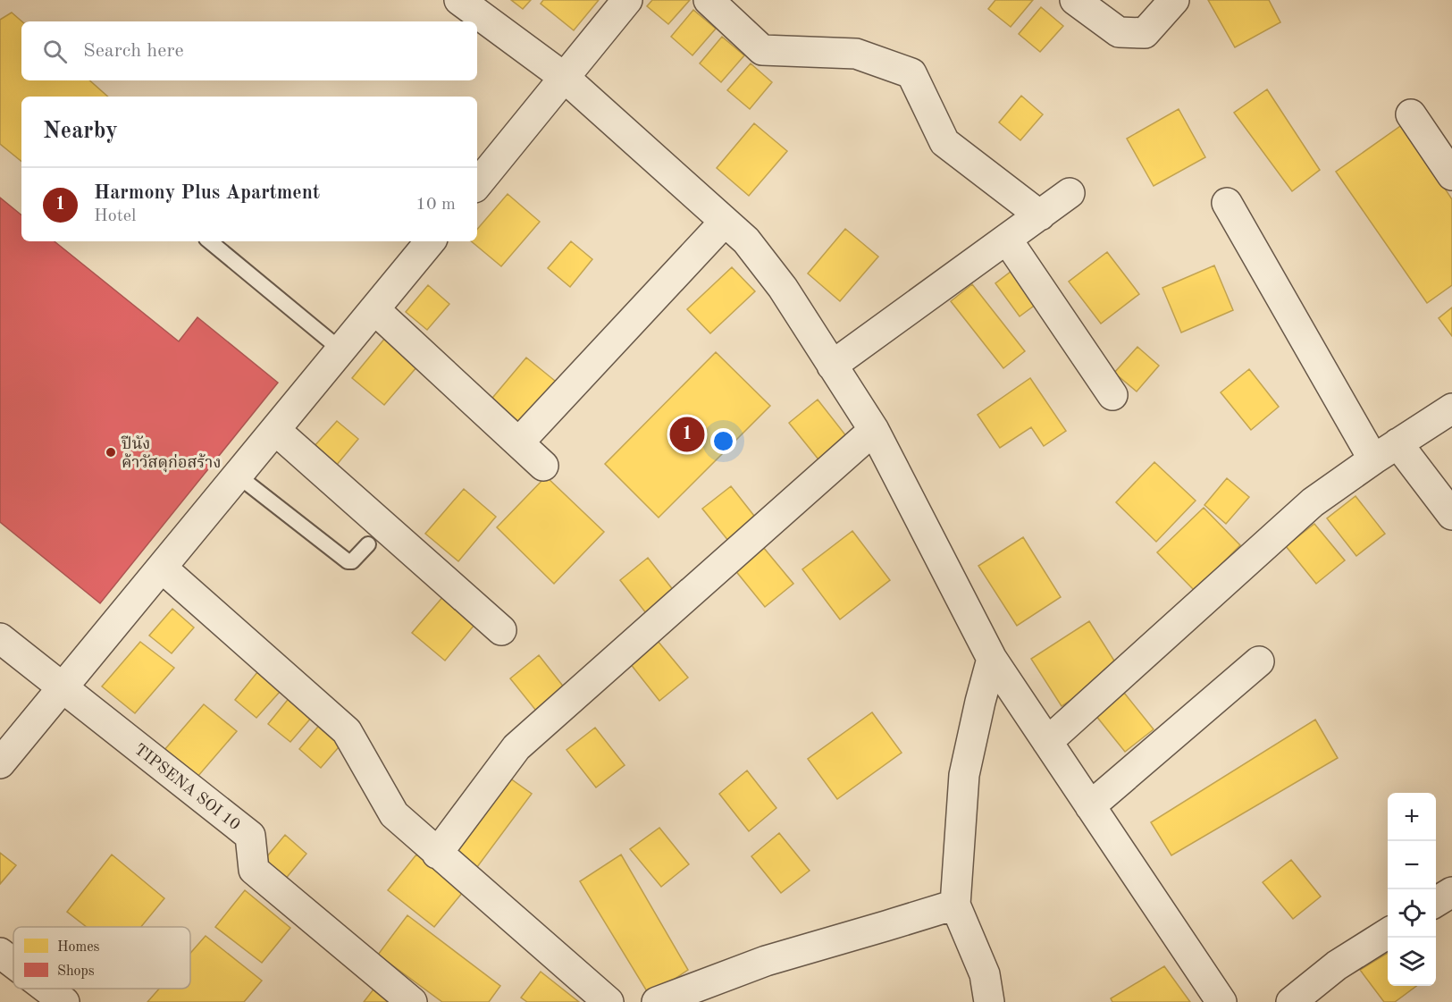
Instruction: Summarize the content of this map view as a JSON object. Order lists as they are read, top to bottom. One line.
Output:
{"streets":{"street":["TIPSENA SOI 10"]},"places":["ปีนัง ค้าวัสดุก่อสร้าง"],"legend":["Homes","Shops"],"page":{"search":"Search here","heading":"Nearby","list":[{"mark":"1","name":"Harmony Plus Apartment","note":"Hotel","value":"10 m"}],"pins":"1","map_buttons":["+","−"]}}
